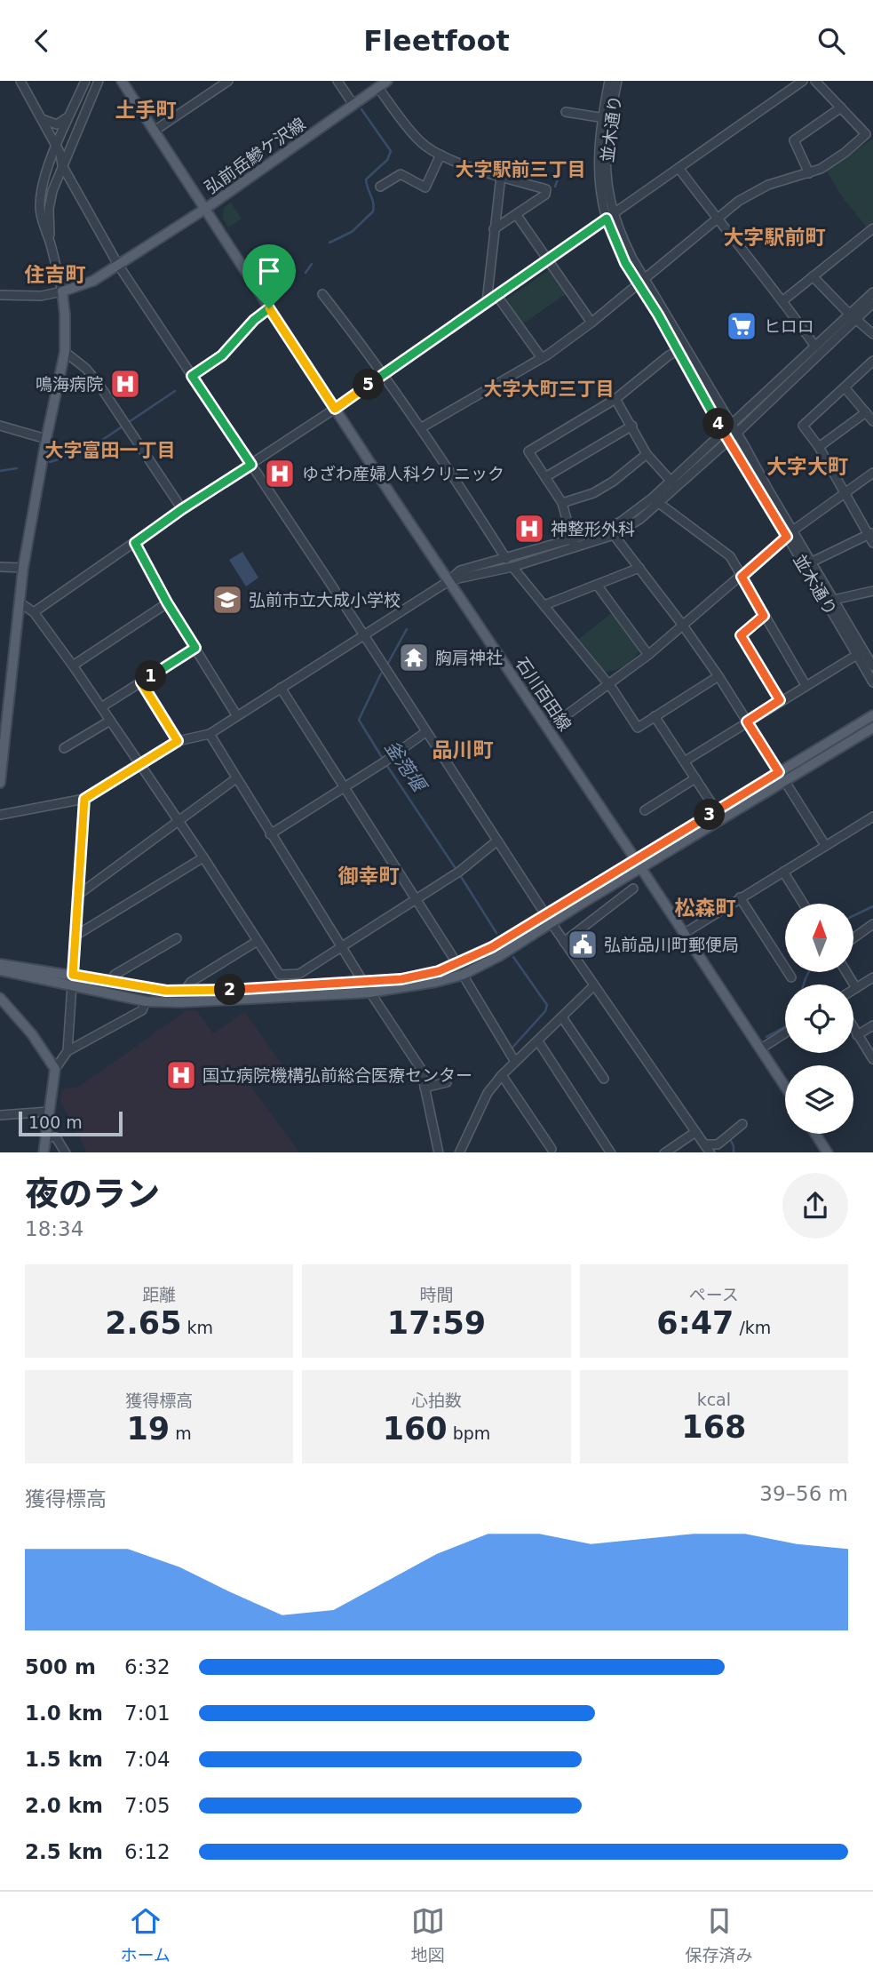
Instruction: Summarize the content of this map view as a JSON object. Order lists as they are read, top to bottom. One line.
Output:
{"streets":{"main road":["弘前岳鰺ケ沢線","石川百田線"],"street":["並木通り"]},"crossings":[["弘前岳鰺ケ沢線","石川百田線"]],"districts":["土手町","大字駅前三丁目","大字駅前町","住吉町","大字大町三丁目","大字富田一丁目","大字大町","品川町","御幸町","松森町"],"water":["釜萢堰"],"places":{"supermarket":["ヒロロ"],"hospital":["鳴海病院","ゆざわ産婦人科クリニック","神整形外科","国立病院機構弘前総合医療センター"],"school or university":["弘前市立大成小学校"],"temple":["胸肩神社"],"public building":["弘前品川町郵便局"]},"scale_bar":"100 m","north":"top","page":{"header":"Fleetfoot","pins":["5","4","1","3","2"],"scale":"100 m","heading":["夜のラン","18:34"],"stats":[["距離","2.65 km"],["時間","17:59"],["ペース","6:47 /km"],["獲得標高","19 m"],["心拍数","160 bpm"],["kcal","168"]],"chart":["獲得標高","39–56 m"],"list":[{"name":"500 m","note":"6:32"},{"name":"1.0 km","note":"7:01"},{"name":"1.5 km","note":"7:04"},{"name":"2.0 km","note":"7:05"},{"name":"2.5 km","note":"6:12"}],"tabs":["ホーム","地図","保存済み"]}}
